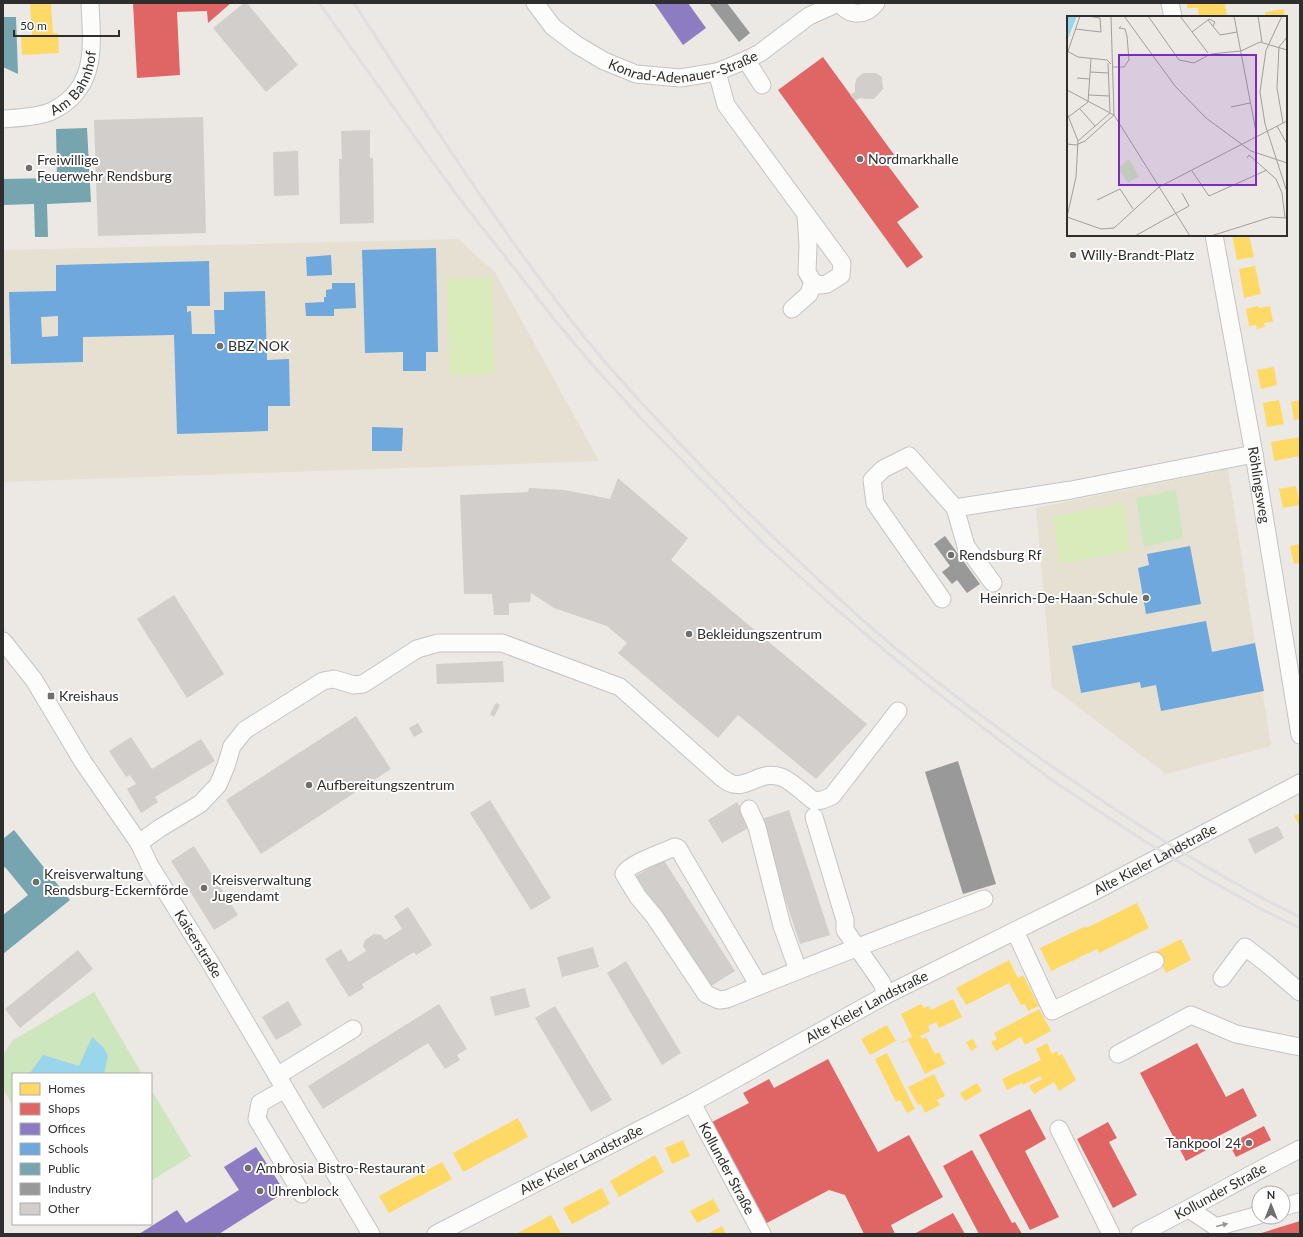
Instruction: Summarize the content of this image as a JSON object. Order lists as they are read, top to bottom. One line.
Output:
{"streets":{"street":["Konrad-Adenauer-Straße","Am Bahnhof","Röhlingsweg","Alte Kieler Landstraße","Kaiserstraße","Kollunder Straße"]},"crossings":[["Alte Kieler Landstraße","Kollunder Straße"]],"places":{"other":["Nordmarkhalle","Freiwillige Feuerwehr Rendsburg","Willy-Brandt-Platz","BBZ NOK","Rendsburg Rf","Heinrich-De-Haan-Schule","Bekleidungszentrum","Aufbereitungszentrum","Kreisverwaltung Rendsburg-Eckernförde","Kreisverwaltung Jugendamt","Tankpool 24","Ambrosia Bistro-Restaurant","Uhrenblock"],"transit":["Kreishaus"]},"legend":["Homes","Shops","Offices","Schools","Public","Industry","Other"],"scale_bar":"50 m","north":"top"}
